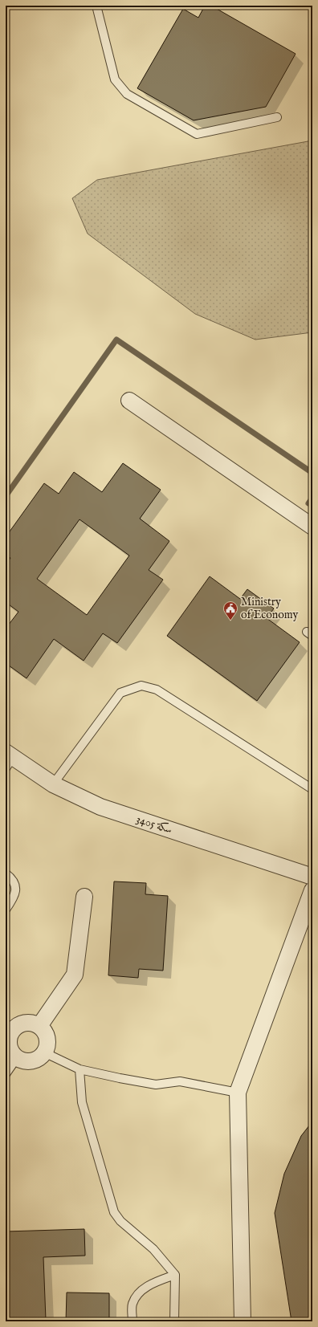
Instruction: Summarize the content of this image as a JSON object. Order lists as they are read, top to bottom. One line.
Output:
{"streets":{"street":["سكة 3405"]},"places":{"public building":["Ministry of Economy"]}}
